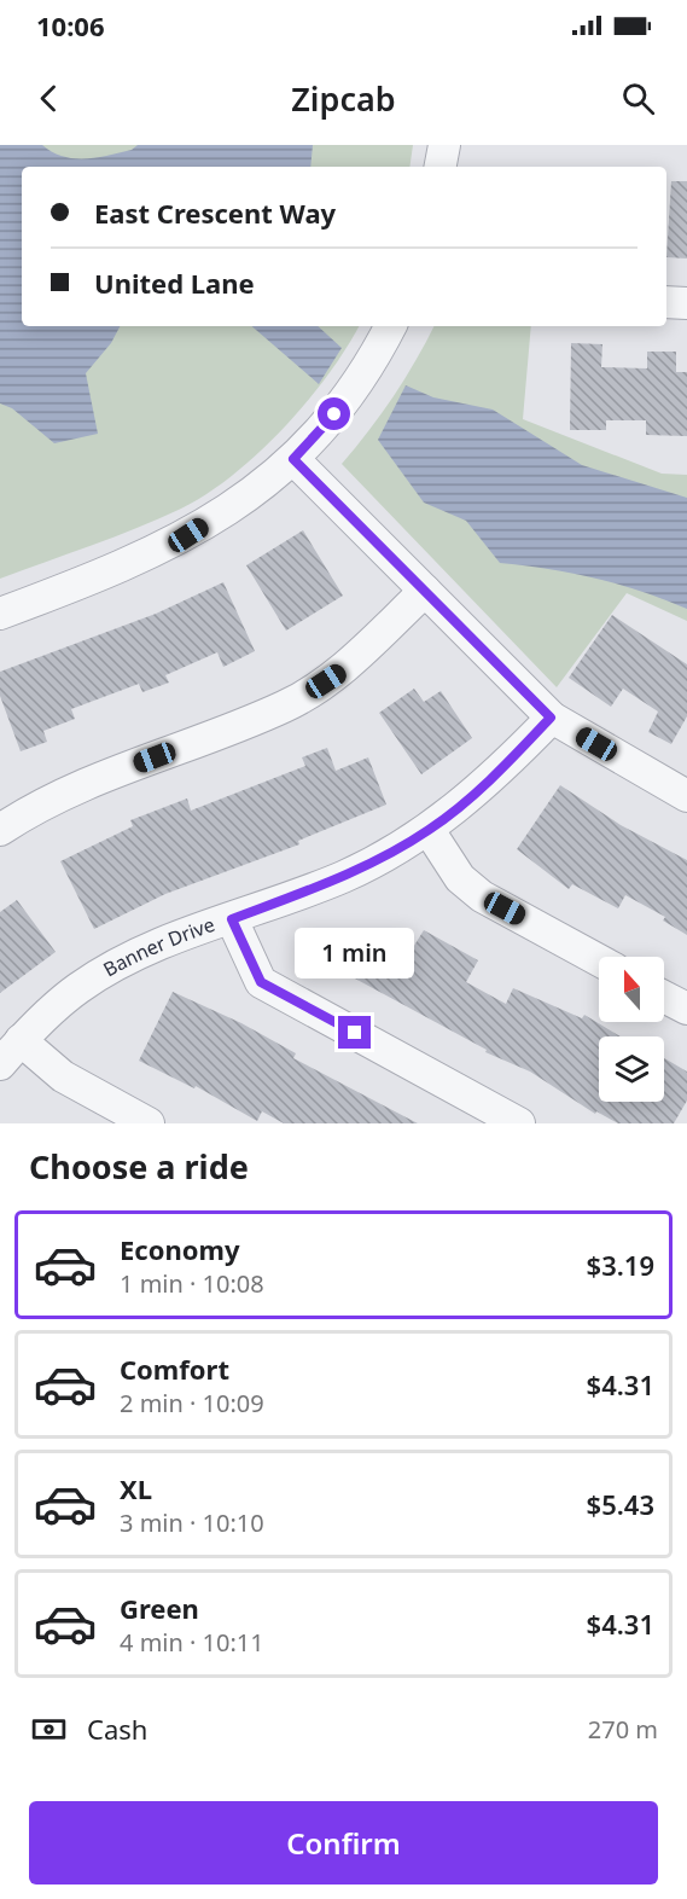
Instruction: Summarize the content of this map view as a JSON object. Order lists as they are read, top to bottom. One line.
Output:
{"streets":{"street":["Banner Drive"]},"north":"top","page":{"status":"10:06","header":"Zipcab","banner":["East Crescent Way","United Lane"],"bubble":"1 min","heading":"Choose a ride","list":[{"name":"Economy","note":"1 min · 10:08","value":"$3.19"},{"name":"Comfort","note":"2 min · 10:09","value":"$4.31"},{"name":"XL","note":"3 min · 10:10","value":"$5.43"},{"name":"Green","note":"4 min · 10:11","value":"$4.31"}],"pay":["Cash","270 m"],"buttons":"Confirm"}}
